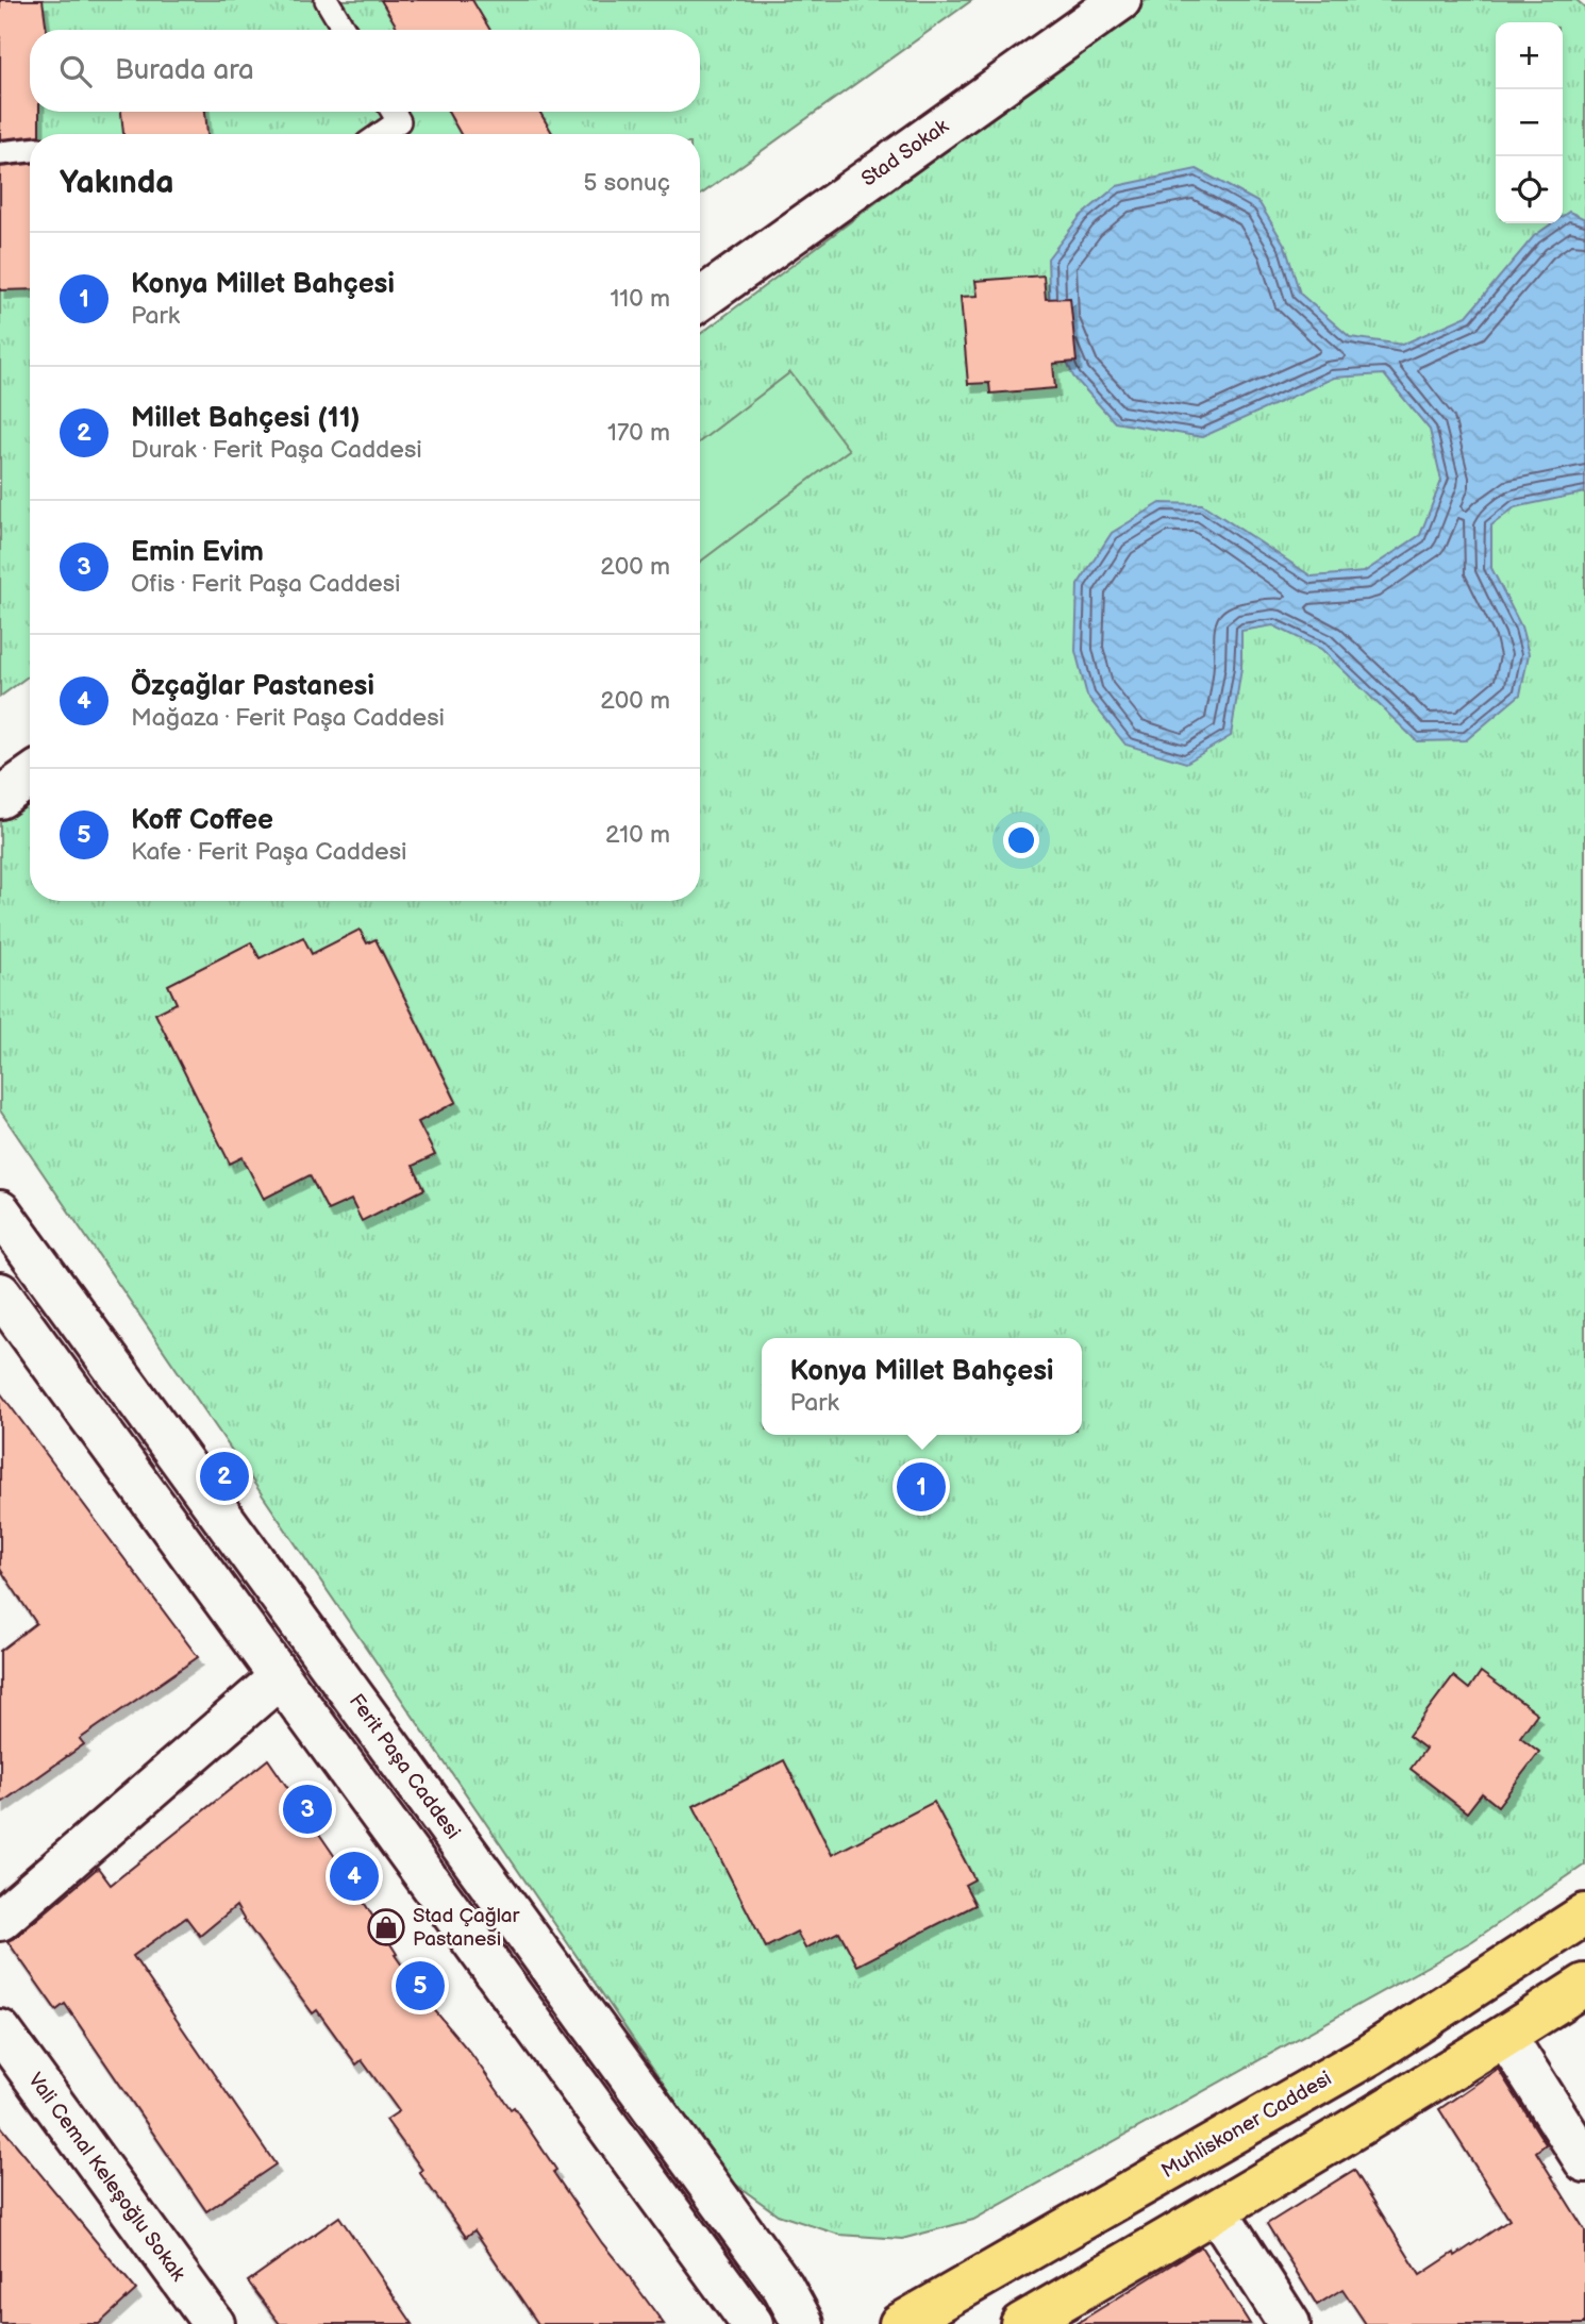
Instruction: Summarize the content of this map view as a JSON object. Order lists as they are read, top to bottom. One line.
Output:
{"streets":{"main road":["Stad Sokak","Ferit Paşa Caddesi","Muhliskoner Caddesi","Vali Cemal Keleşoğlu Sokak"]},"places":{"shop":["Stad Çağlar Pastanesi"]},"page":{"map_buttons":["+","−"],"search":"Burada ara","heading":["Yakında","5 sonuç"],"list":[{"mark":"1","name":"Konya Millet Bahçesi","note":"Park","value":"110 m"},{"mark":"2","name":"Millet Bahçesi (11)","note":"Durak · Ferit Paşa Caddesi","value":"170 m"},{"mark":"3","name":"Emin Evim","note":"Ofis · Ferit Paşa Caddesi","value":"200 m"},{"mark":"4","name":"Özçağlar Pastanesi","note":"Mağaza · Ferit Paşa Caddesi","value":"200 m"},{"mark":"5","name":"Koff Coffee","note":"Kafe · Ferit Paşa Caddesi","value":"210 m"}],"popup":["Konya Millet Bahçesi","Park"],"pins":["2","1","3","4","5"]}}
